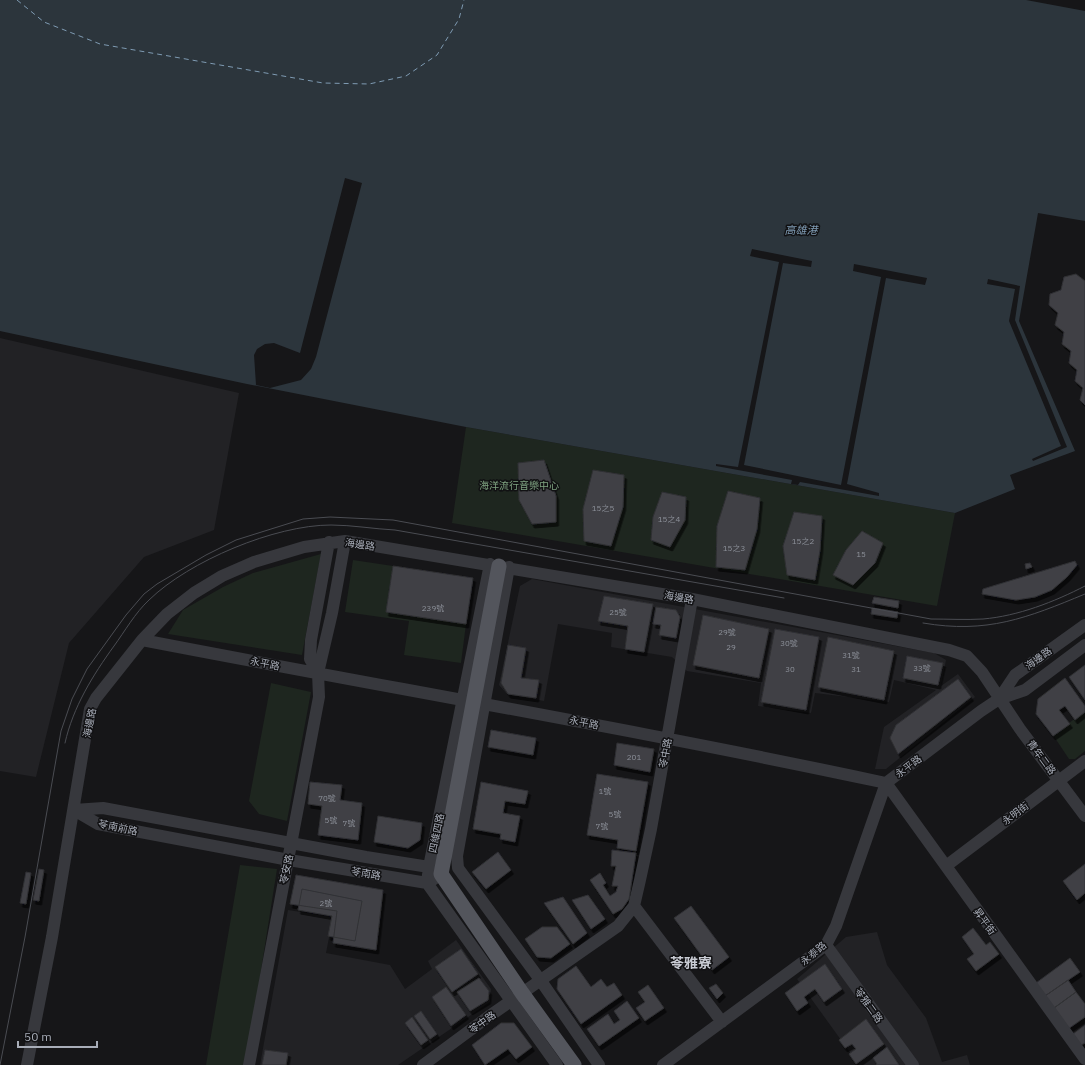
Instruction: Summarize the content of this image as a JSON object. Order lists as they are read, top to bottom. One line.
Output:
{"streets":{"main road":["四維四路"],"street":["海邊路","永平路","苓中路","青年二路","永明街","苓南前路","苓安路","苓南路","昇平街","永泰路","苓雅二路"]},"crossings":[["海邊路","永平路"],["海邊路","苓中路"],["海邊路","青年二路"],["海邊路","苓南前路"],["海邊路","四維四路"],["海邊路","苓安路"],["永平路","苓中路"],["永平路","青年二路"],["永平路","四維四路"],["永平路","苓安路"],["永平路","昇平街"],["永平路","永泰路"],["青年二路","永明街"],["永明街","昇平街"],["苓南前路","苓安路"],["苓南前路","苓南路"],["四維四路","苓南路"],["苓安路","苓南路"],["昇平街","永泰路"],["永泰路","苓雅二路"]],"districts":["苓雅寮"],"water":["高雄港"],"parks":["海洋流行音樂中心"],"house_numbers":["15之5","15之4","15之2","15之3","15","239號","25號","29號","30號","29","31號","33號","30","31","201","1號","70號","5號","5號","7號","7號","2號"],"scale_bar":"50 m"}
